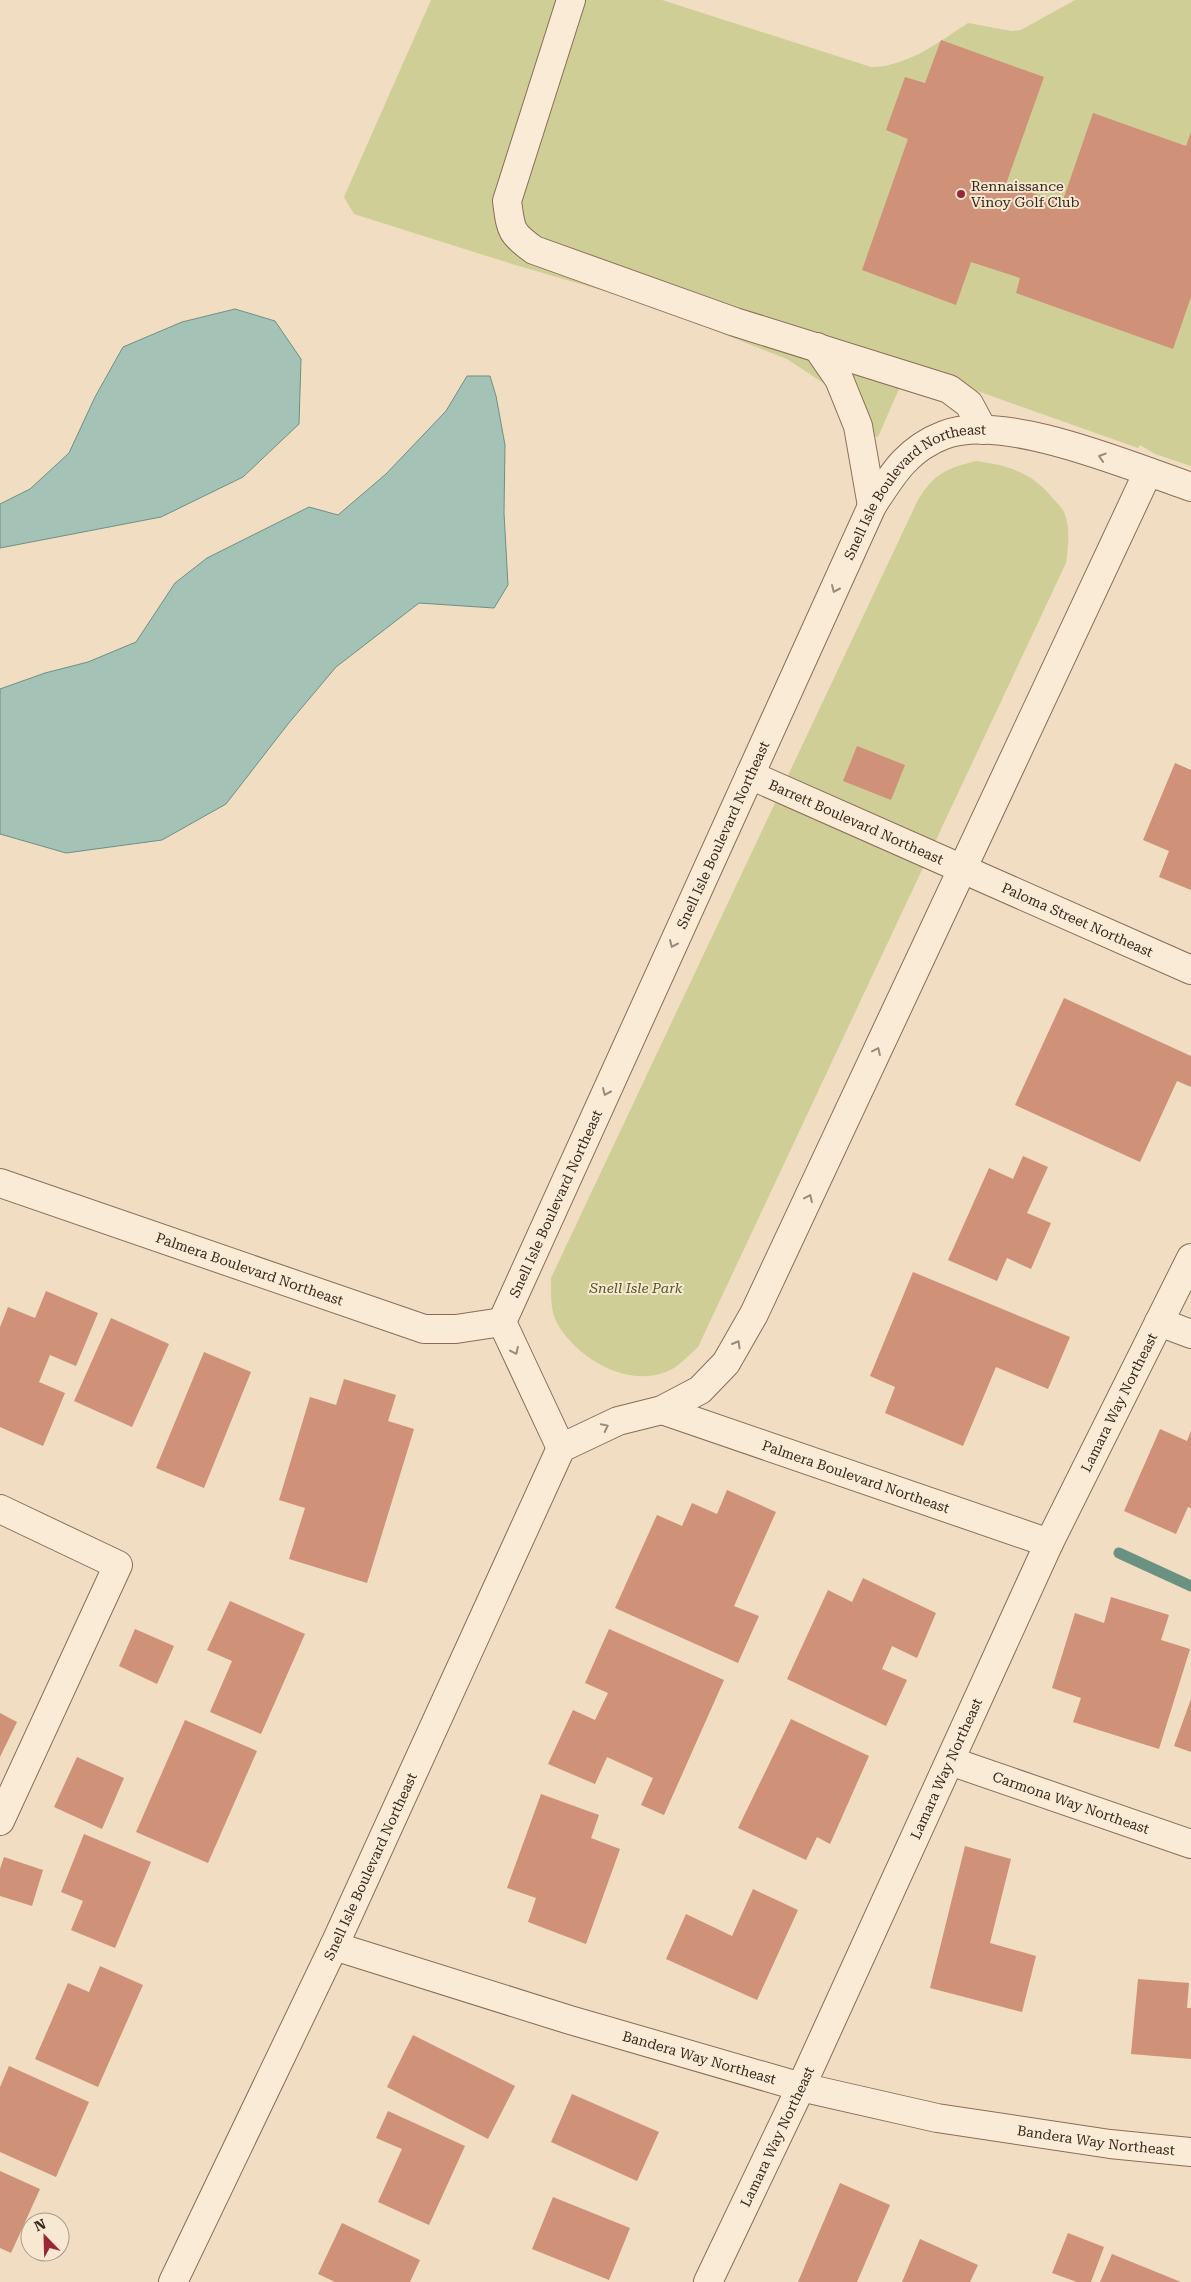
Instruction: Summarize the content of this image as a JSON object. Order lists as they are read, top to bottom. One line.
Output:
{"streets":{"street":["Snell Isle Boulevard Northeast","Barrett Boulevard Northeast","Paloma Street Northeast","Palmera Boulevard Northeast","Lamara Way Northeast","Carmona Way Northeast","Bandera Way Northeast"]},"crossings":[["Snell Isle Boulevard Northeast","Barrett Boulevard Northeast"],["Snell Isle Boulevard Northeast","Palmera Boulevard Northeast"],["Snell Isle Boulevard Northeast","Bandera Way Northeast"],["Barrett Boulevard Northeast","Paloma Street Northeast"],["Palmera Boulevard Northeast","Lamara Way Northeast"],["Lamara Way Northeast","Carmona Way Northeast"],["Lamara Way Northeast","Bandera Way Northeast"]],"parks":["Snell Isle Park"],"places":["Rennaissance Vinoy Golf Club"],"north":"top left"}
